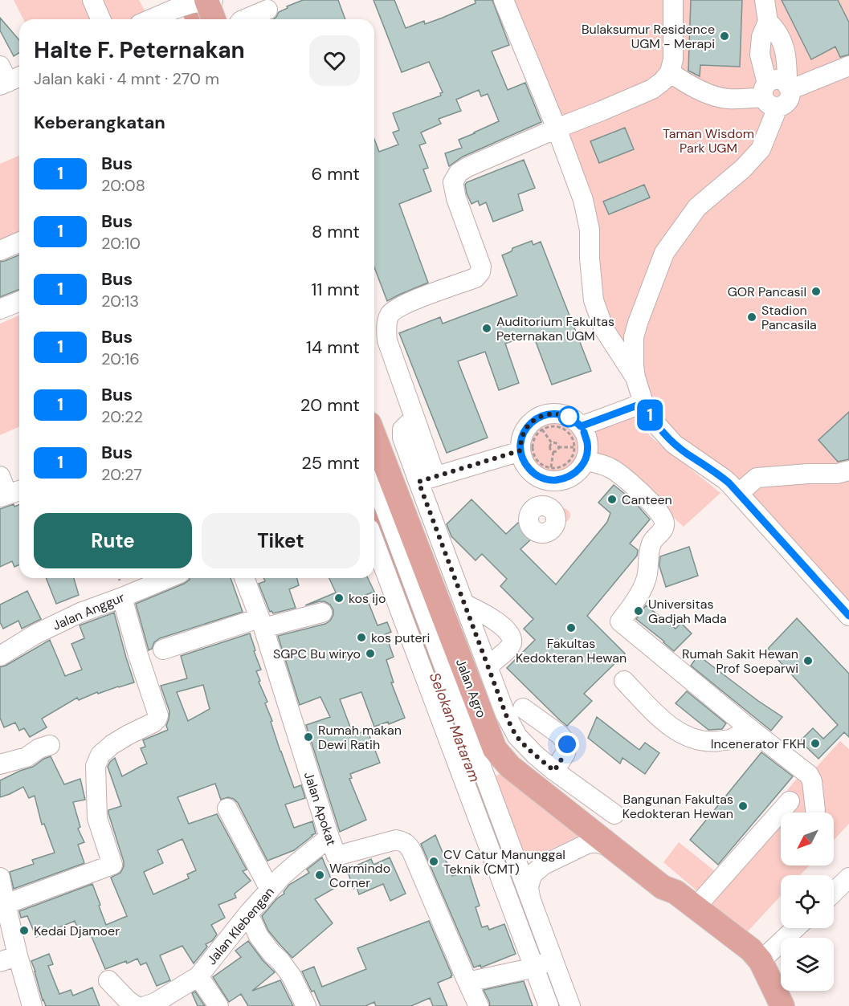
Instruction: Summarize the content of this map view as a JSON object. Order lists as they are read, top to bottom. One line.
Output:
{"streets":{"main road":["Jalan Agro"],"street":["Jalan Anggur","Jalan Apokat","Jalan Klebengan"]},"crossings":[["Jalan Apokat","Jalan Klebengan"]],"water":["Selokan Mataram"],"parks":["Taman Wisdom Park UGM"],"places":["Bulaksumur Residence UGM - Merapi","GOR Pancasil","Stadion Pancasila","Auditorium Fakultas Peternakan UGM","Canteen","kos ijo","Universitas Gadjah Mada","Fakultas Kedokteran Hewan","kos puteri","SGPC Bu wiryo","Rumah Sakit Hewan Prof Soeparwi","Rumah makan Dewi Ratih","Incenerator FKH","Bangunan Fakultas Kedokteran Hewan","CV Catur Manunggal Teknik (CMT)","Warmindo Corner","Kedai Djamoer"],"lines":["bus line 1"],"north":"bottom left","page":{"on_map":"1","heading":[["Halte F. Peternakan","Jalan kaki · 4 mnt · 270 m"],"Keberangkatan"],"list":[{"mark":"1","name":"Bus","note":"20:08","value":"6 mnt"},{"mark":"1","name":"Bus","note":"20:10","value":"8 mnt"},{"mark":"1","name":"Bus","note":"20:13","value":"11 mnt"},{"mark":"1","name":"Bus","note":"20:16","value":"14 mnt"},{"mark":"1","name":"Bus","note":"20:22","value":"20 mnt"},{"mark":"1","name":"Bus","note":"20:27","value":"25 mnt"}],"buttons":["Rute","Tiket"]}}
